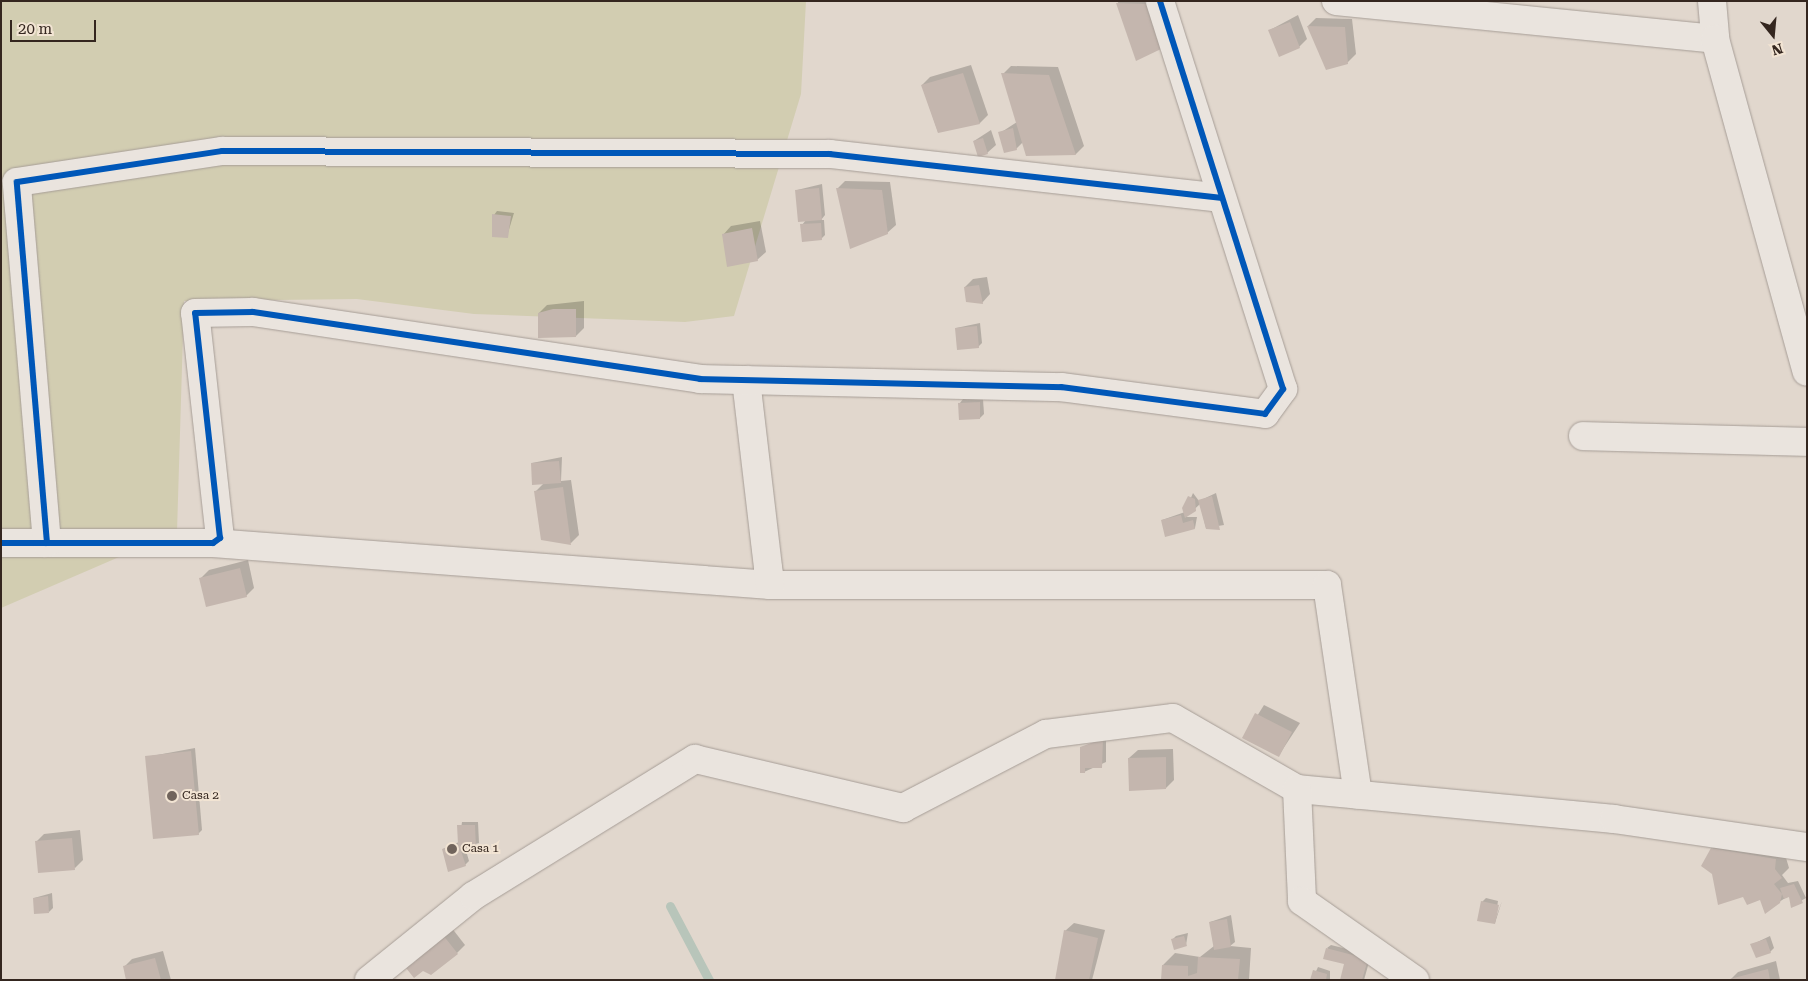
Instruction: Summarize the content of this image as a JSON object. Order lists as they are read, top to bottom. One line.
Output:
{"places":["Casa 2","Casa 1"],"scale_bar":"20 m","north":"bottom"}
